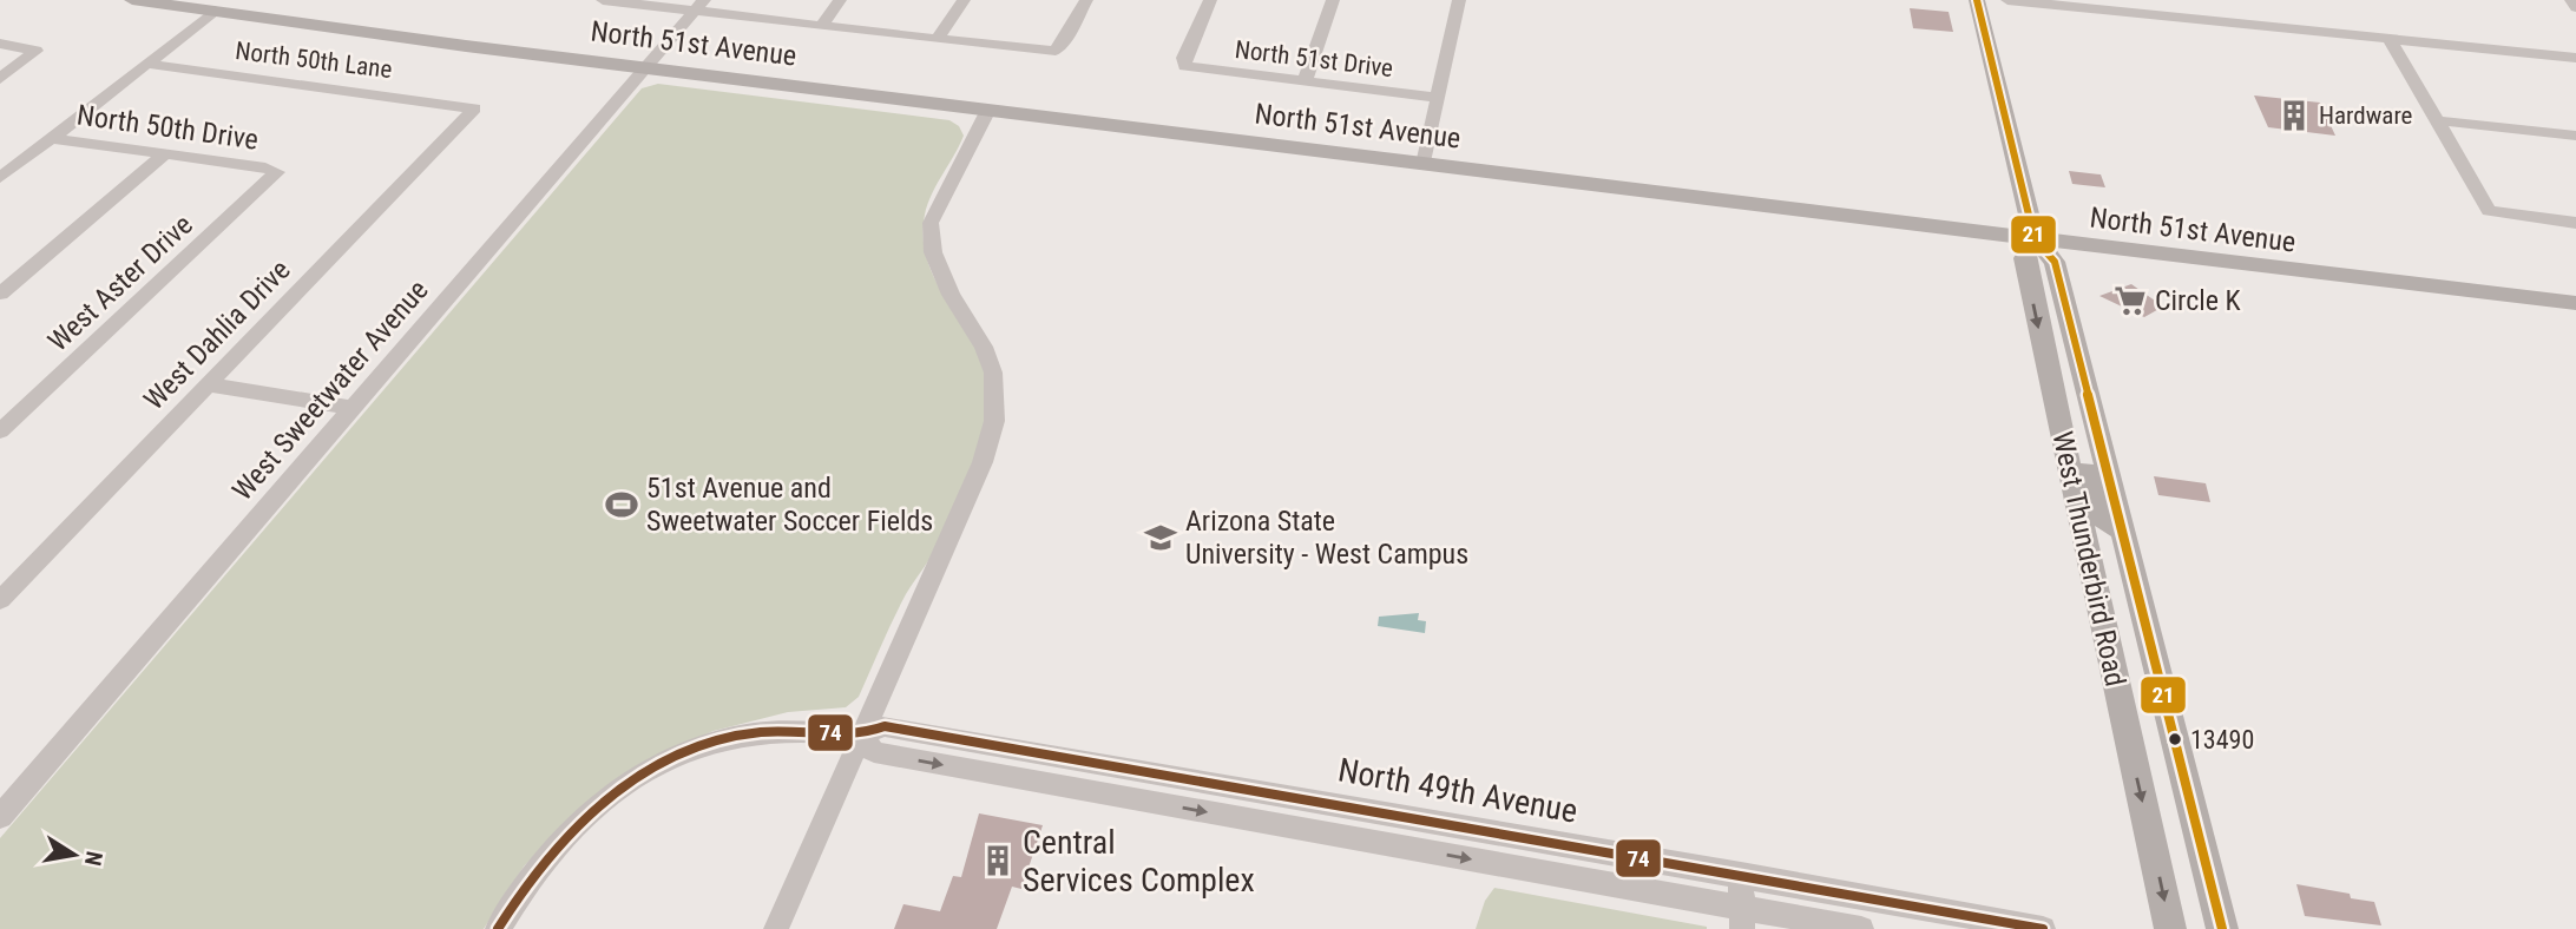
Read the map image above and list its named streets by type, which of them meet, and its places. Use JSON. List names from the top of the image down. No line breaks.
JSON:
{"streets":{"main road":["North 51st Avenue","West Thunderbird Road"],"street":["North 51st Drive","North 50th Lane","North 50th Drive","West Aster Drive","West Dahlia Drive","West Sweetwater Avenue","North 49th Avenue"]},"crossings":[["North 51st Avenue","West Sweetwater Avenue"],["North 51st Avenue","West Thunderbird Road"],["North 50th Lane","West Dahlia Drive"],["North 50th Drive","West Aster Drive"]],"places":{"building":["Hardware","Central Services Complex"],"supermarket":["Circle K"],"sports":["51st Avenue and Sweetwater Soccer Fields"],"school or university":["Arizona State University - West Campus"],"other":["13490"]},"lines":["transit line 21","transit line 74"],"north":"right"}
